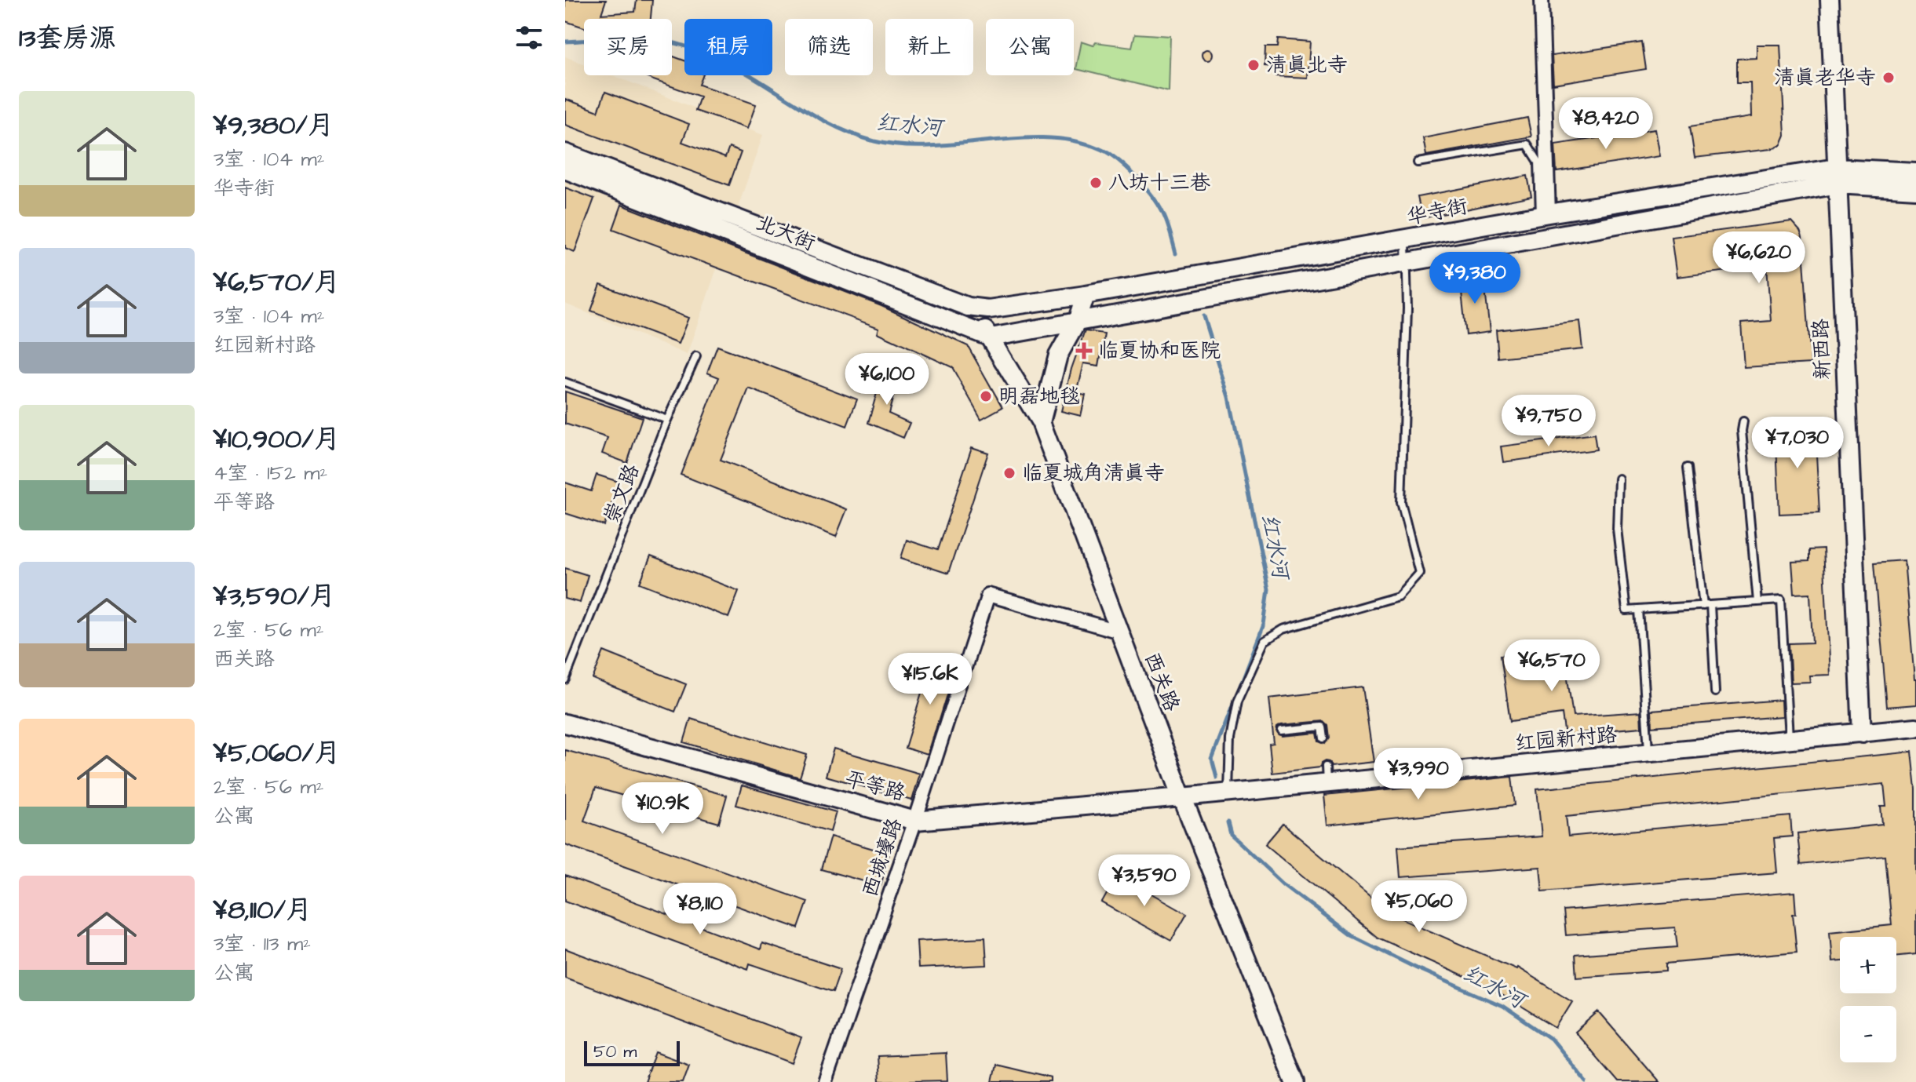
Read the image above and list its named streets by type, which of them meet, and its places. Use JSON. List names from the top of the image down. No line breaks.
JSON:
{"streets":{"main road":["华寺街","北大街","新西路","西关路","红园新村路","平等路"],"street":["西城壕路"],"lane":["崇文路"]},"crossings":[["华寺街","北大街"],["华寺街","新西路"],["华寺街","西关路"],["北大街","西关路"],["新西路","红园新村路"],["西关路","红园新村路"],["西关路","平等路"],["西关路","西城壕路"],["红园新村路","平等路"],["平等路","西城壕路"]],"water":["红水河"],"places":{"other":["清真北寺","清真老华寺","八坊十三巷","明磊地毯","临夏城角清真寺"],"health":["临夏协和医院"]},"scale_bar":"50 m","page":{"heading":"13套房源","chip":["买房","租房","筛选","新上","公寓"],"list":[{"name":"¥9,380/月","note":"3室 · 104 m² · 华寺街"},{"name":"¥6,570/月","note":"3室 · 104 m² · 红园新村路"},{"name":"¥10,900/月","note":"4室 · 152 m² · 平等路"},{"name":"¥3,590/月","note":"2室 · 56 m² · 西关路"},{"name":"¥5,060/月","note":"2室 · 56 m² · 公寓"},{"name":"¥8,110/月","note":"3室 · 113 m² · 公寓"}],"price":["¥8,420","¥6,620","¥9,380","¥6,100","¥9,750","¥7,030","¥6,570","¥15.6K","¥3,990","¥10.9K","¥3,590","¥5,060","¥8,110"],"map_buttons":["+","−"],"scale":"50 m"}}
